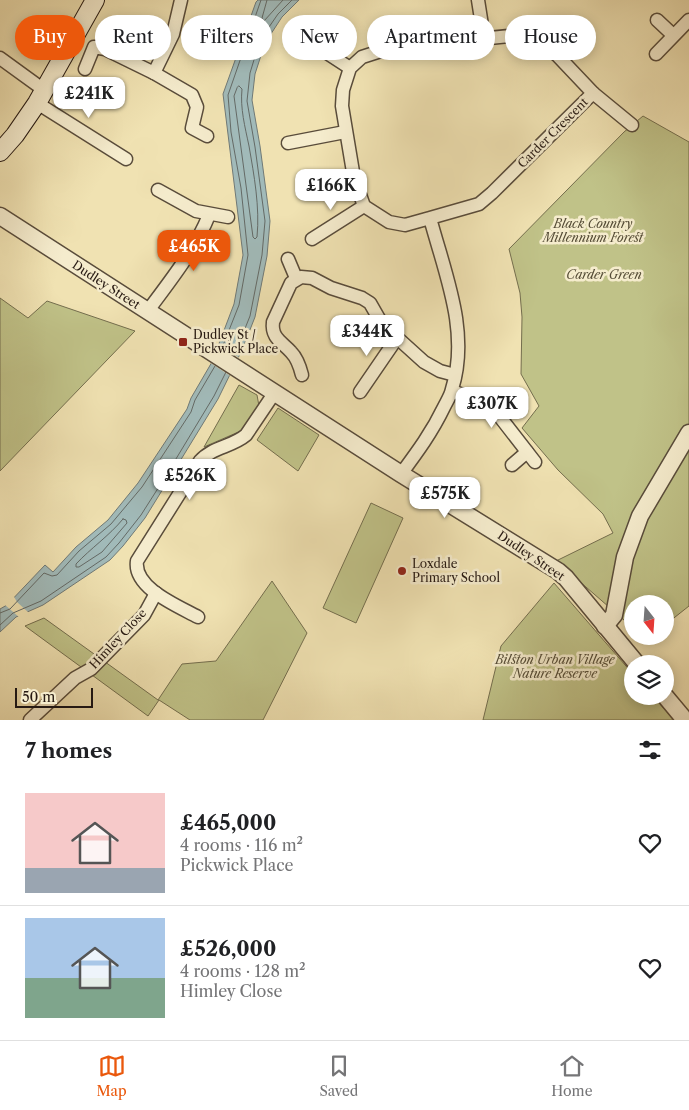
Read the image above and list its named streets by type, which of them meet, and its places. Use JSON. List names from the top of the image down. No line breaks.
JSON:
{"streets":{"street":["Carder Crescent","Dudley Street","Himley Close"]},"parks":["Black Country Millennium Forest","Carder Green","Bilston Urban Village Nature Reserve"],"places":{"transit":["Dudley St / Pickwick Place"],"other":["Loxdale Primary School"]},"scale_bar":"50 m","north":"bottom","page":{"chip":["Buy","Rent","Filters","New","Apartment","House"],"price":["£241K","£166K","£465K","£344K","£307K","£526K","£575K"],"scale":"50 m","heading":"7 homes","list":[{"name":"£465,000","note":"4 rooms · 116 m² · Pickwick Place"},{"name":"£526,000","note":"4 rooms · 128 m² · Himley Close"}],"tabs":["Map","Saved","Home"]}}
